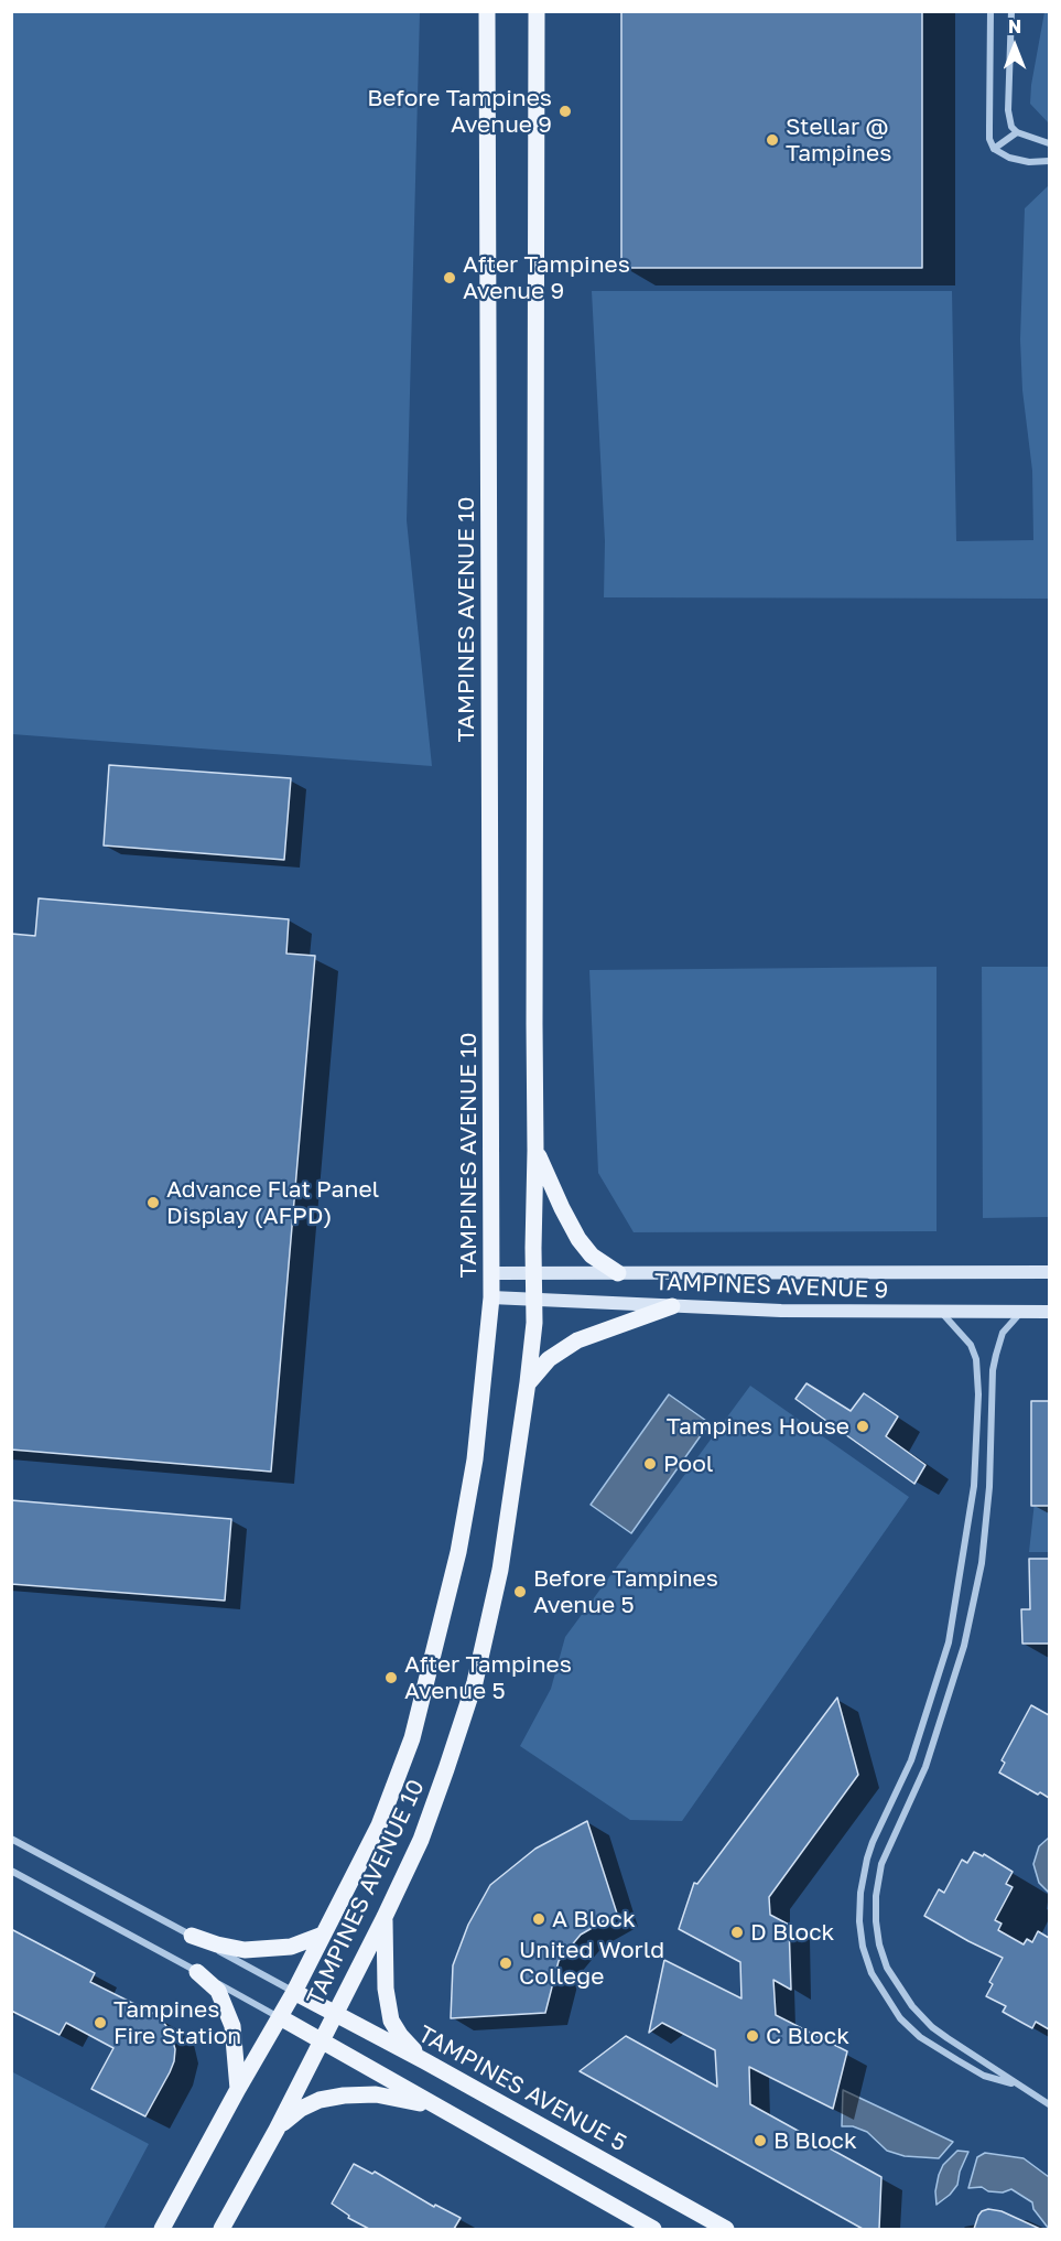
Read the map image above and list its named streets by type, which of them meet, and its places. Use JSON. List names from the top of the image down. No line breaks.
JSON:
{"streets":{"main road":["TAMPINES AVENUE 10","TAMPINES AVENUE 9","TAMPINES AVENUE 5"]},"crossings":[["TAMPINES AVENUE 10","TAMPINES AVENUE 9"],["TAMPINES AVENUE 10","TAMPINES AVENUE 5"]],"places":["Before Tampines Avenue 9","Stellar @ Tampines","After Tampines Avenue 9","Advance Flat Panel Display (AFPD)","Tampines House","Pool","Before Tampines Avenue 5","After Tampines Avenue 5","A Block","D Block","United World College","Tampines Fire Station","C Block","B Block"],"north":"top"}
